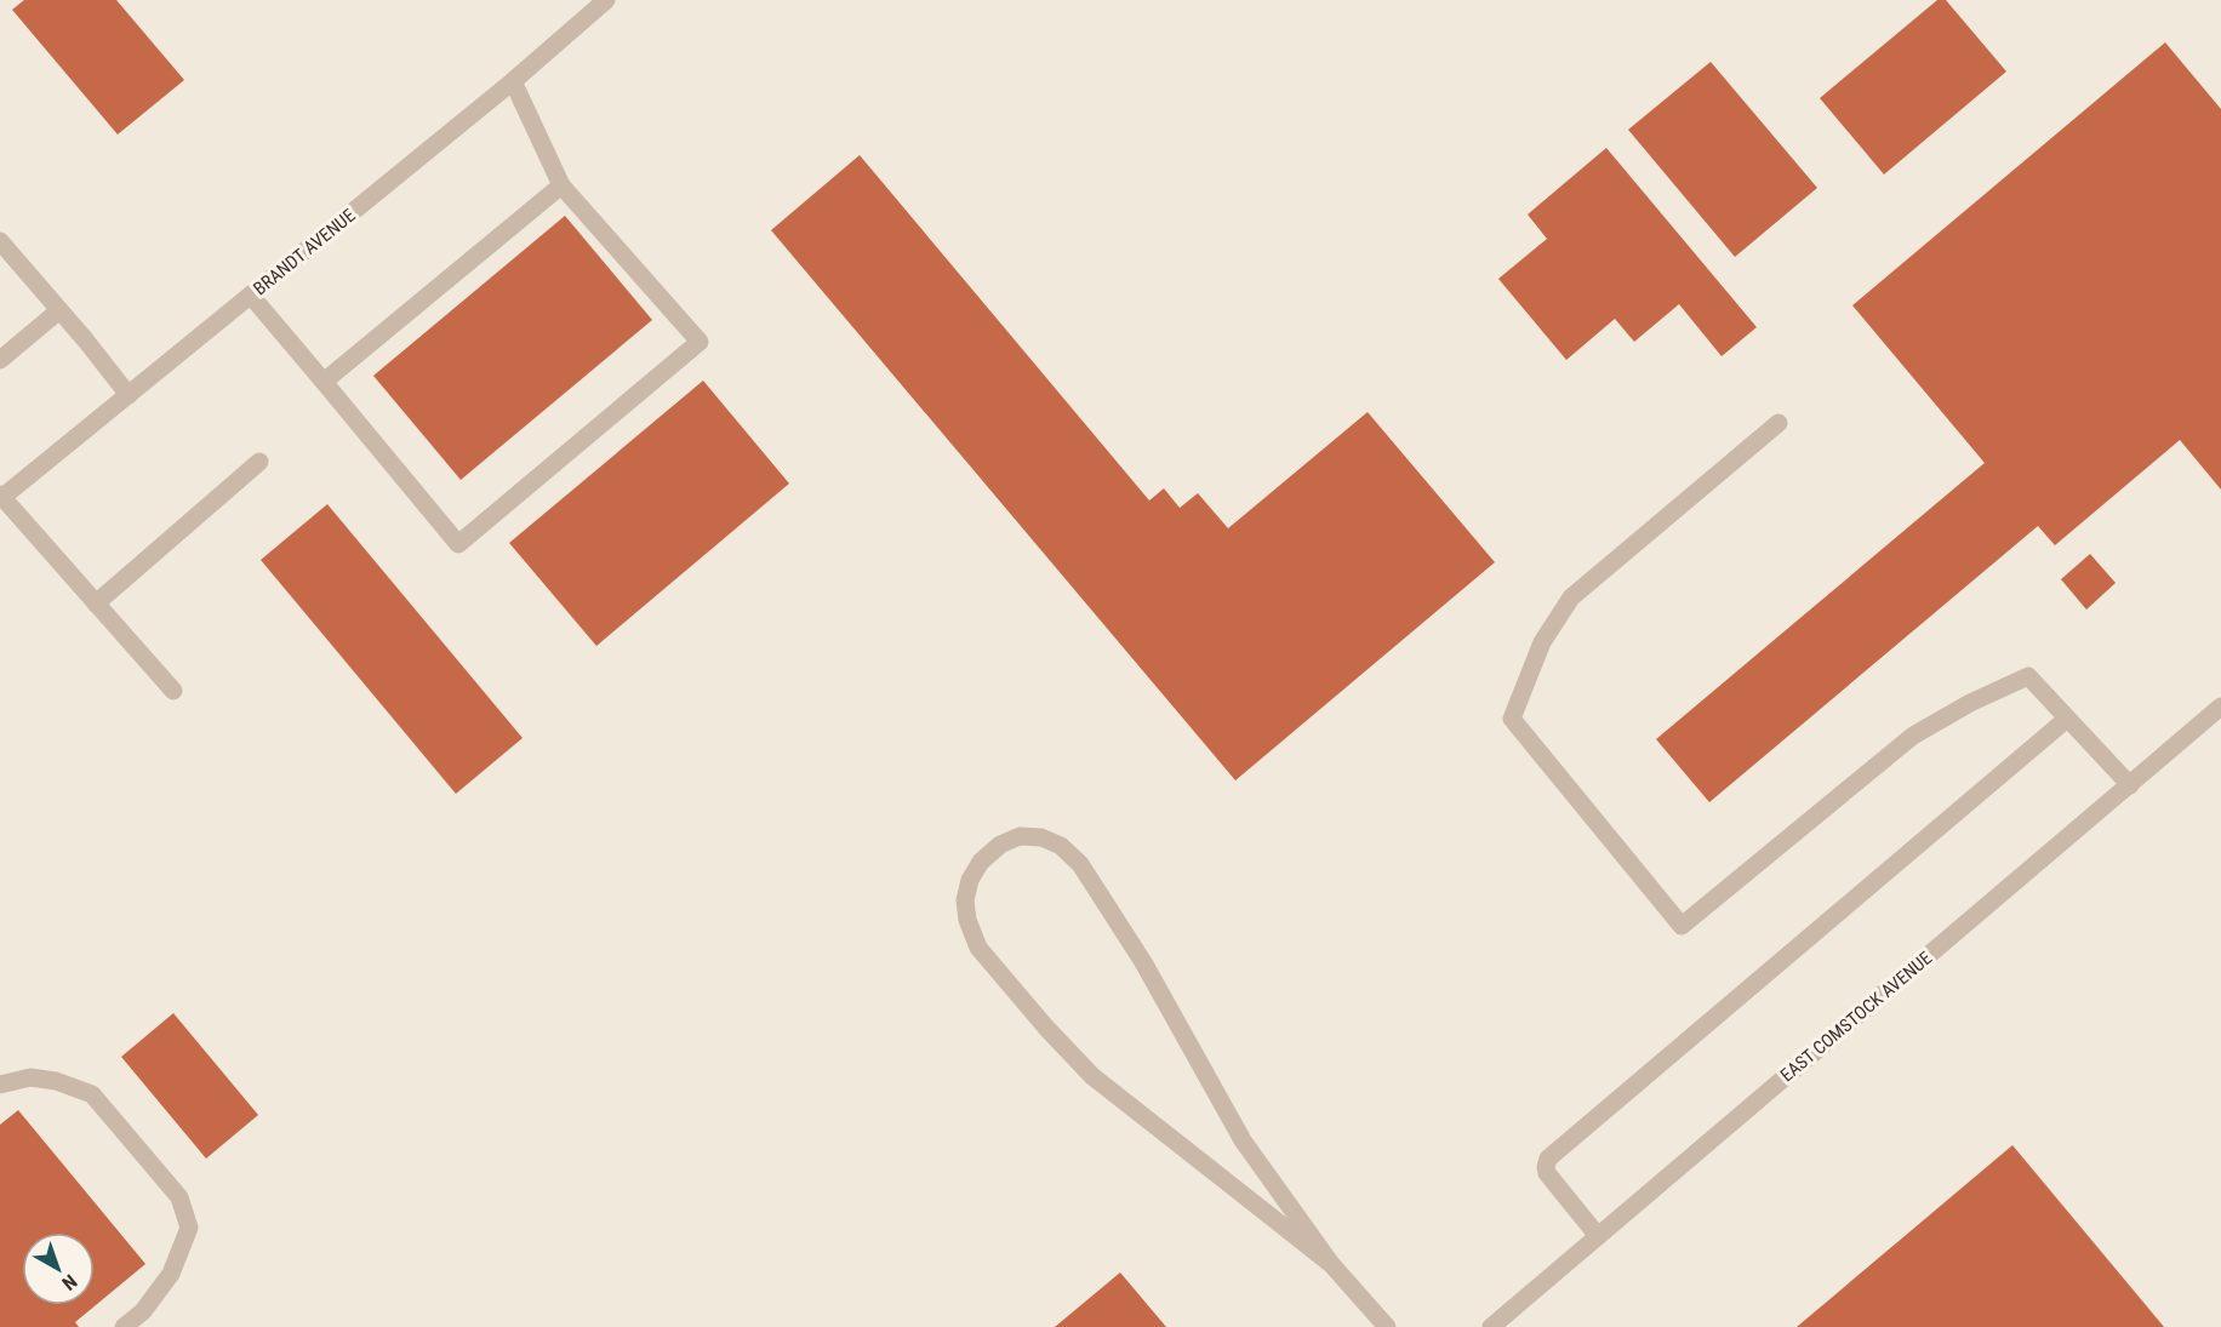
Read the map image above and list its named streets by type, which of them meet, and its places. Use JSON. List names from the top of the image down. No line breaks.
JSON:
{"streets":{"street":["BRANDT AVENUE","EAST COMSTOCK AVENUE"]},"north":"bottom right"}
